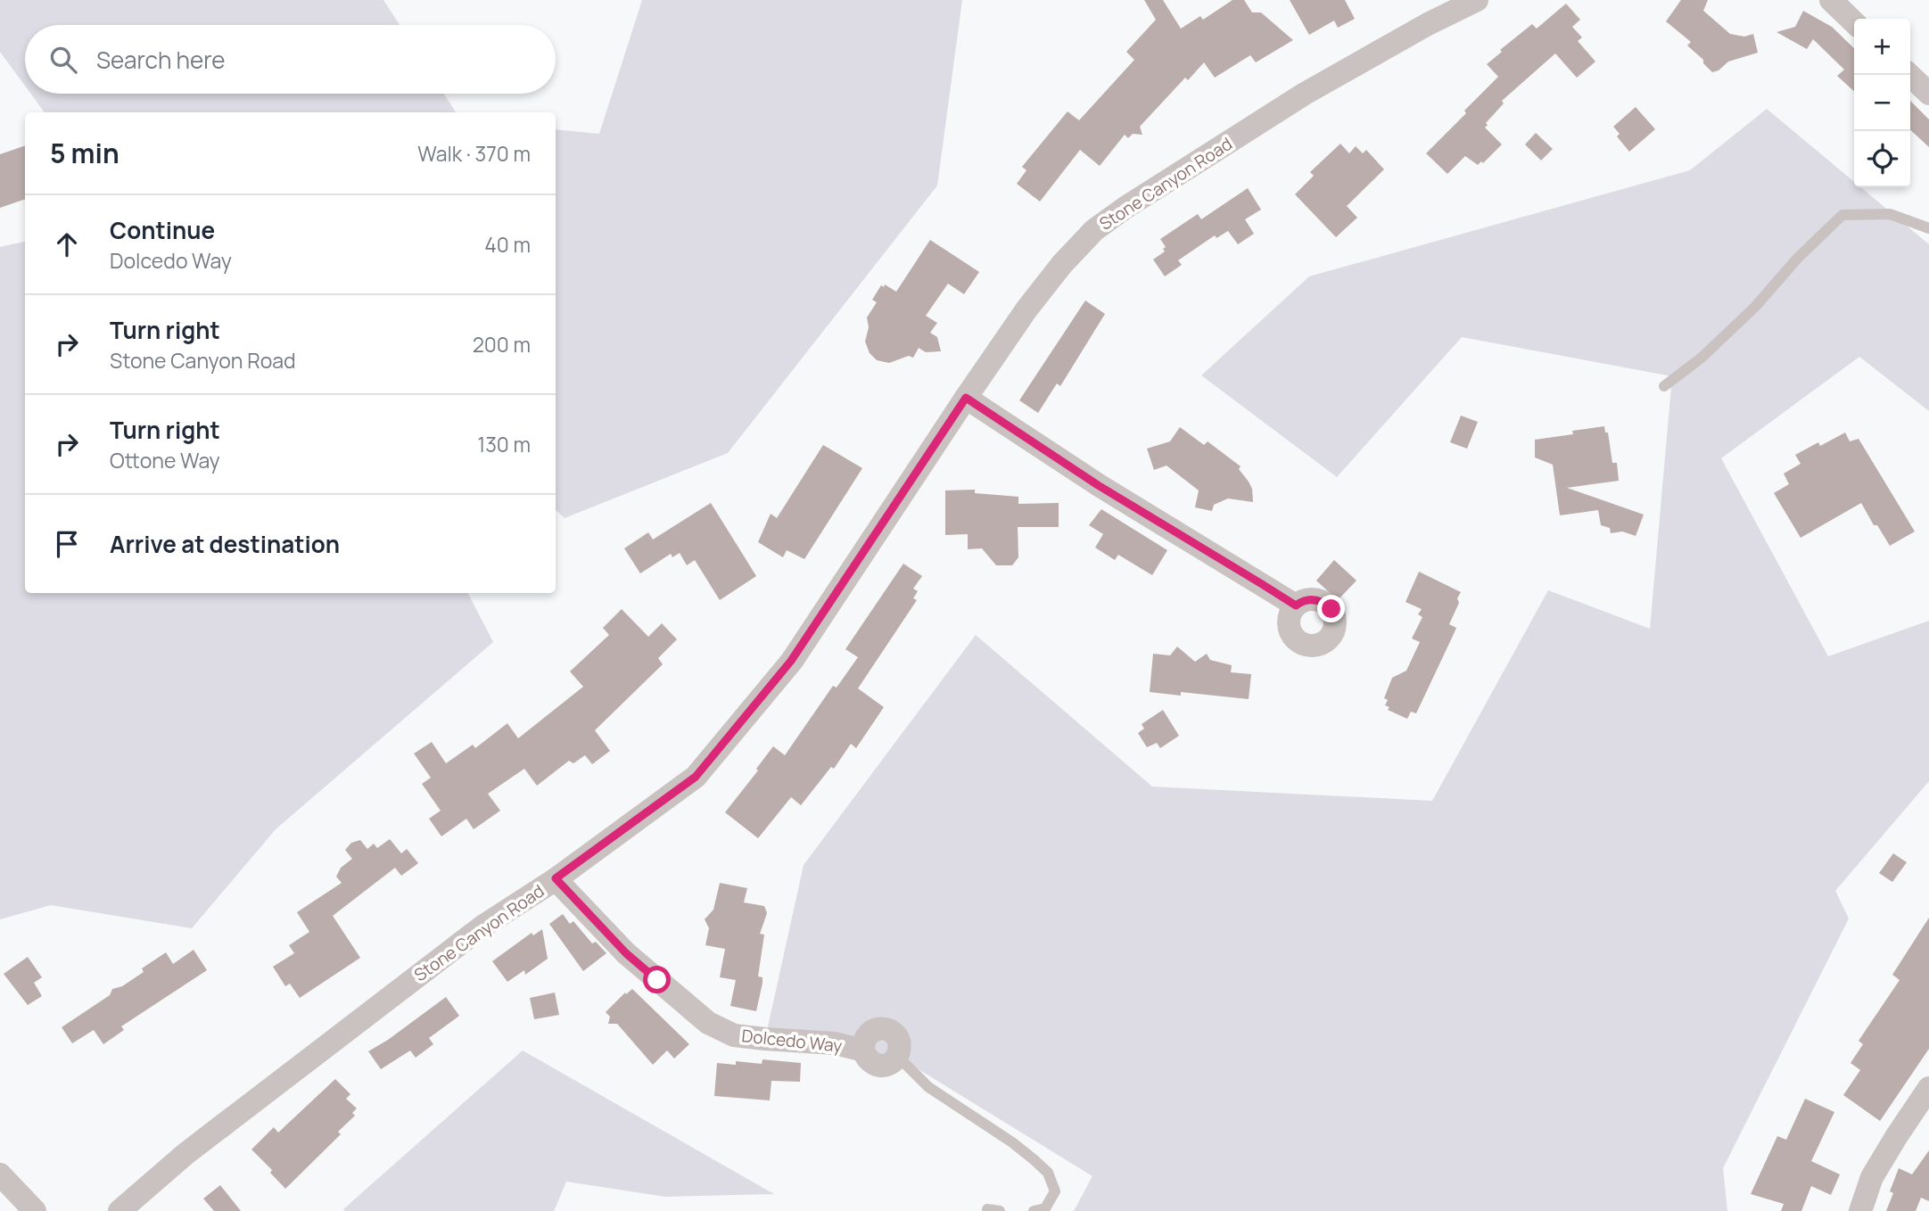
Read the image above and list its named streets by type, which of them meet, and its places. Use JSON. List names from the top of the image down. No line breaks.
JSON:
{"streets":{"street":["Stone Canyon Road","Dolcedo Way"]},"crossings":[["Stone Canyon Road","Dolcedo Way"]],"page":{"map_buttons":["+","−"],"search":"Search here","heading":["5 min","Walk · 370 m"],"list":[["Continue","Dolcedo Way","40 m"],["Turn right","Stone Canyon Road","200 m"],["Turn right","Ottone Way","130 m"],"Arrive at destination"]}}
